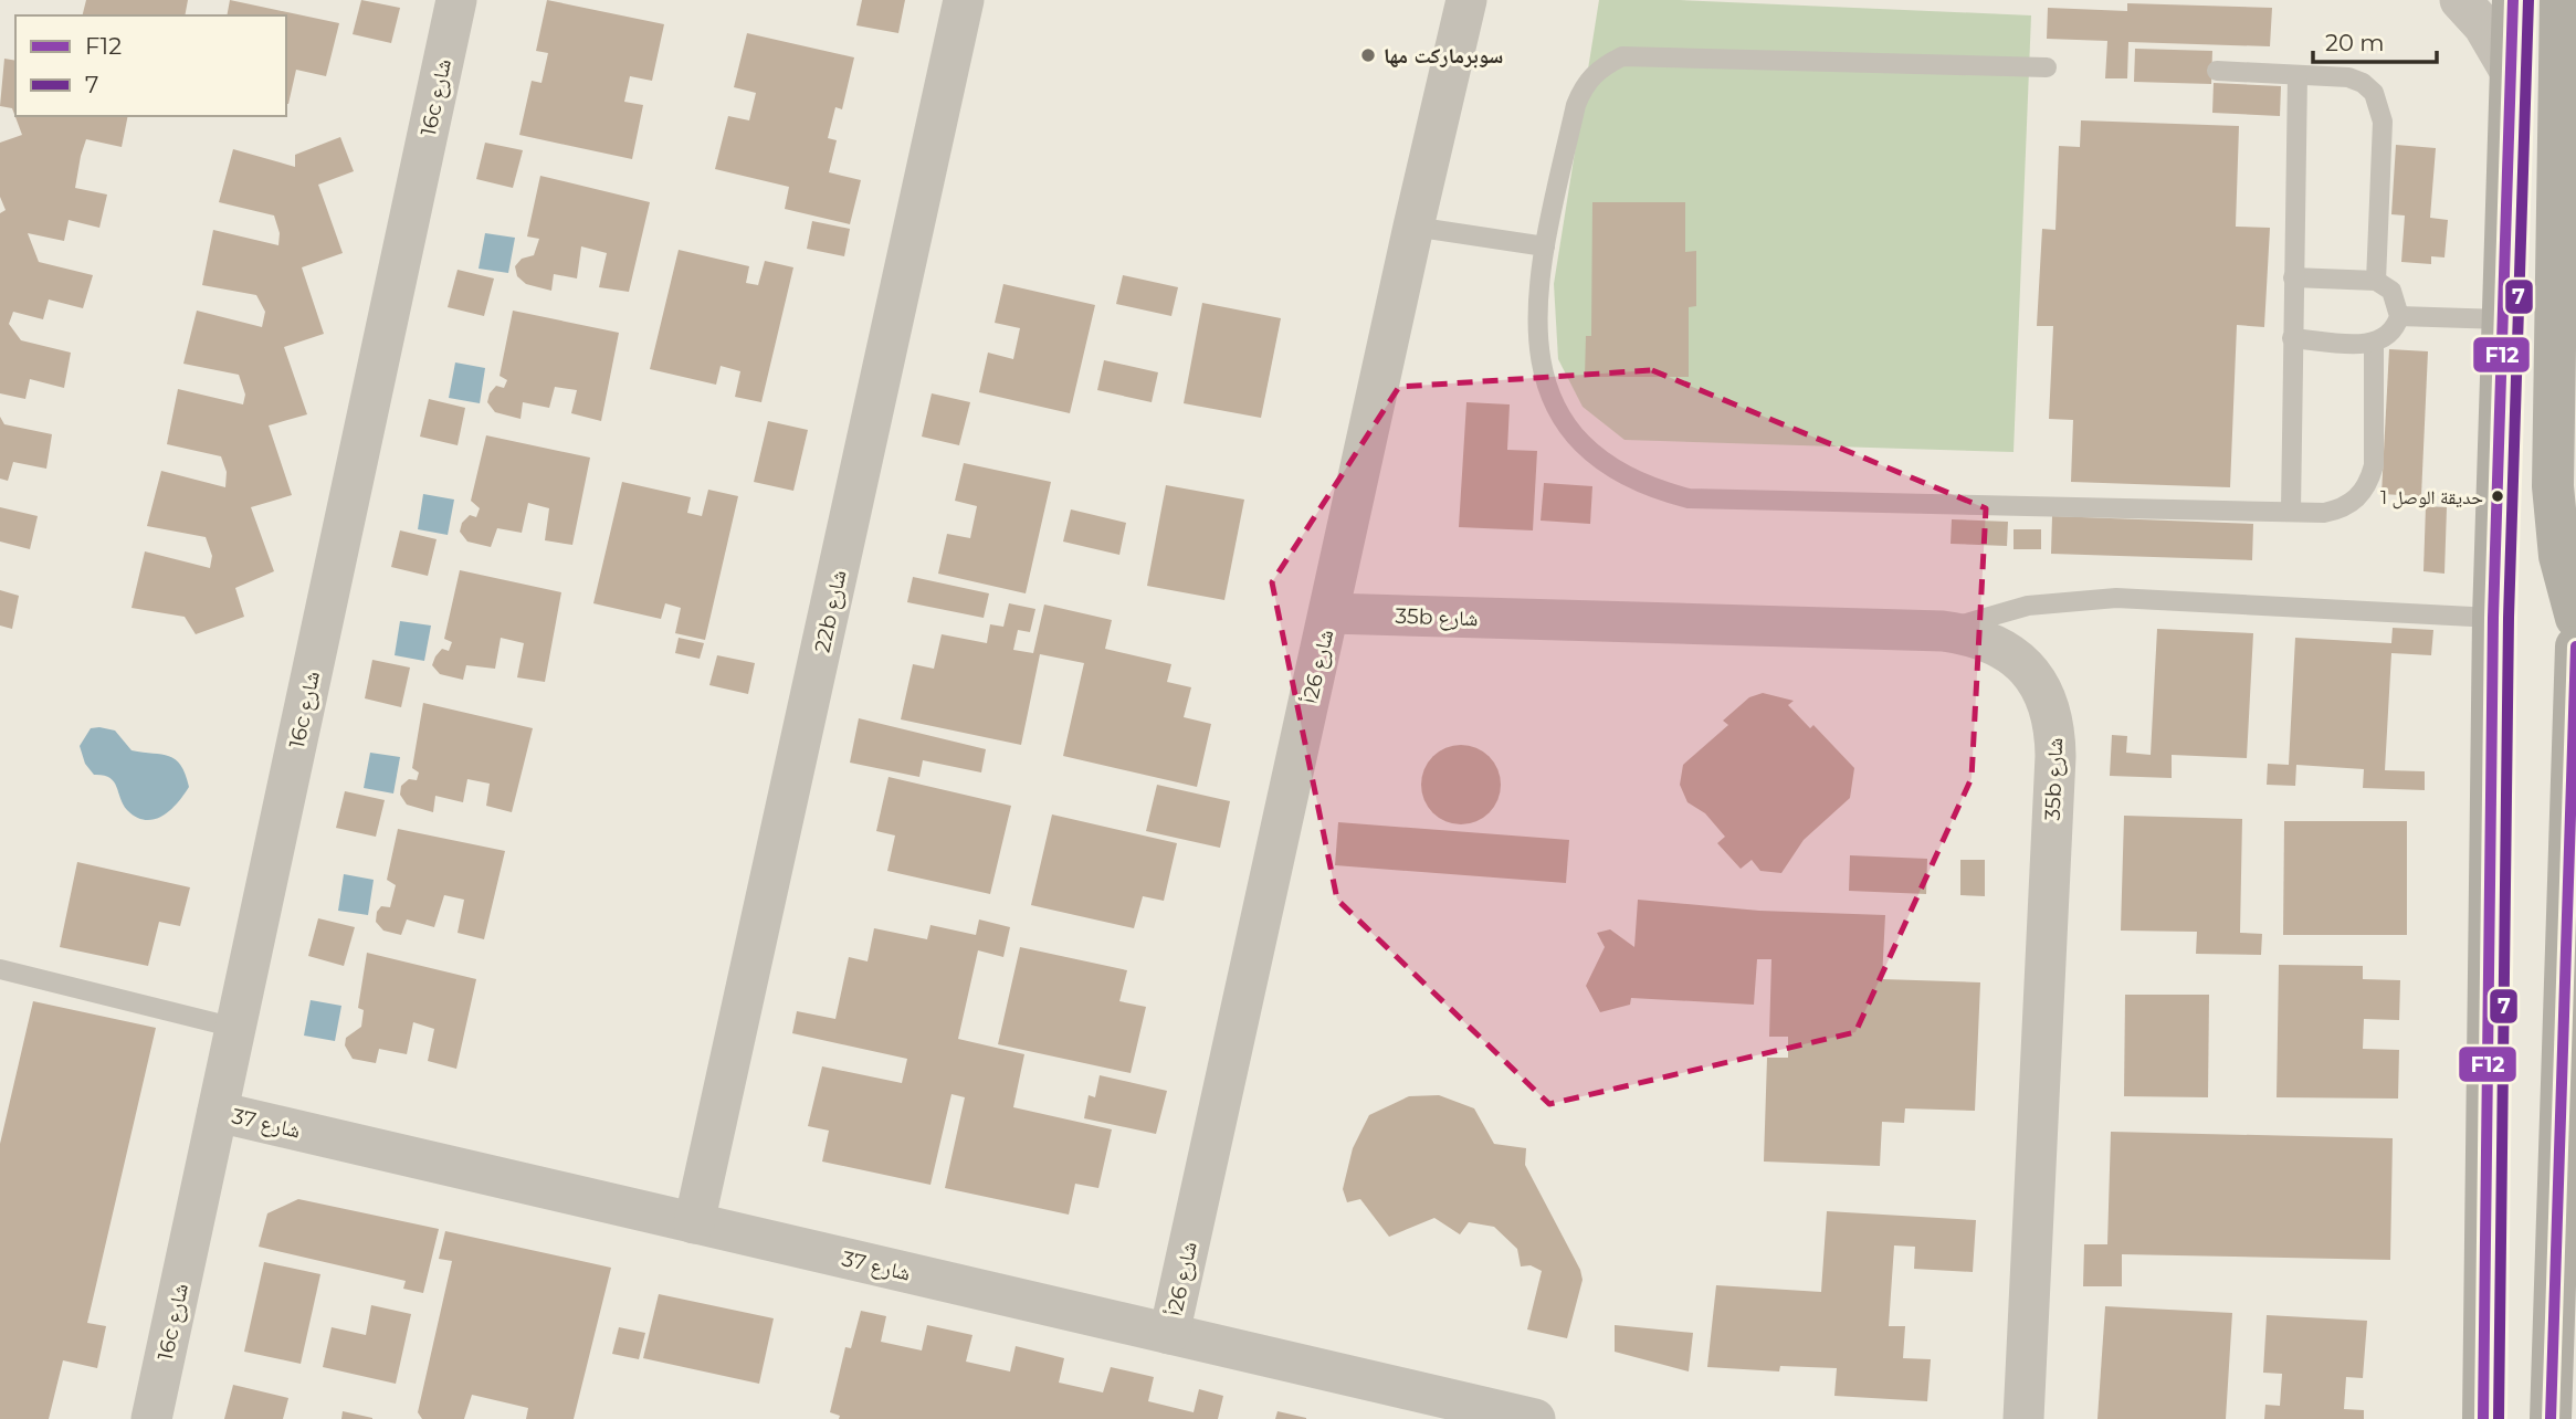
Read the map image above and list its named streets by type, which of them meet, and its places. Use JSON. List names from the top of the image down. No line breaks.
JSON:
{"streets":{"street":["16c شارع","22b شارع","35b شارع","شارع 26أ","شارع 37"]},"crossings":[["16c شارع","شارع 37"],["22b شارع","شارع 37"],["35b شارع","شارع 26أ"],["شارع 26أ","شارع 37"]],"places":["سوبرماركت مها","حديقة الوصل 1"],"lines":["transit line F12","transit line 7"],"legend":["F12","7"],"scale_bar":"20 m"}
